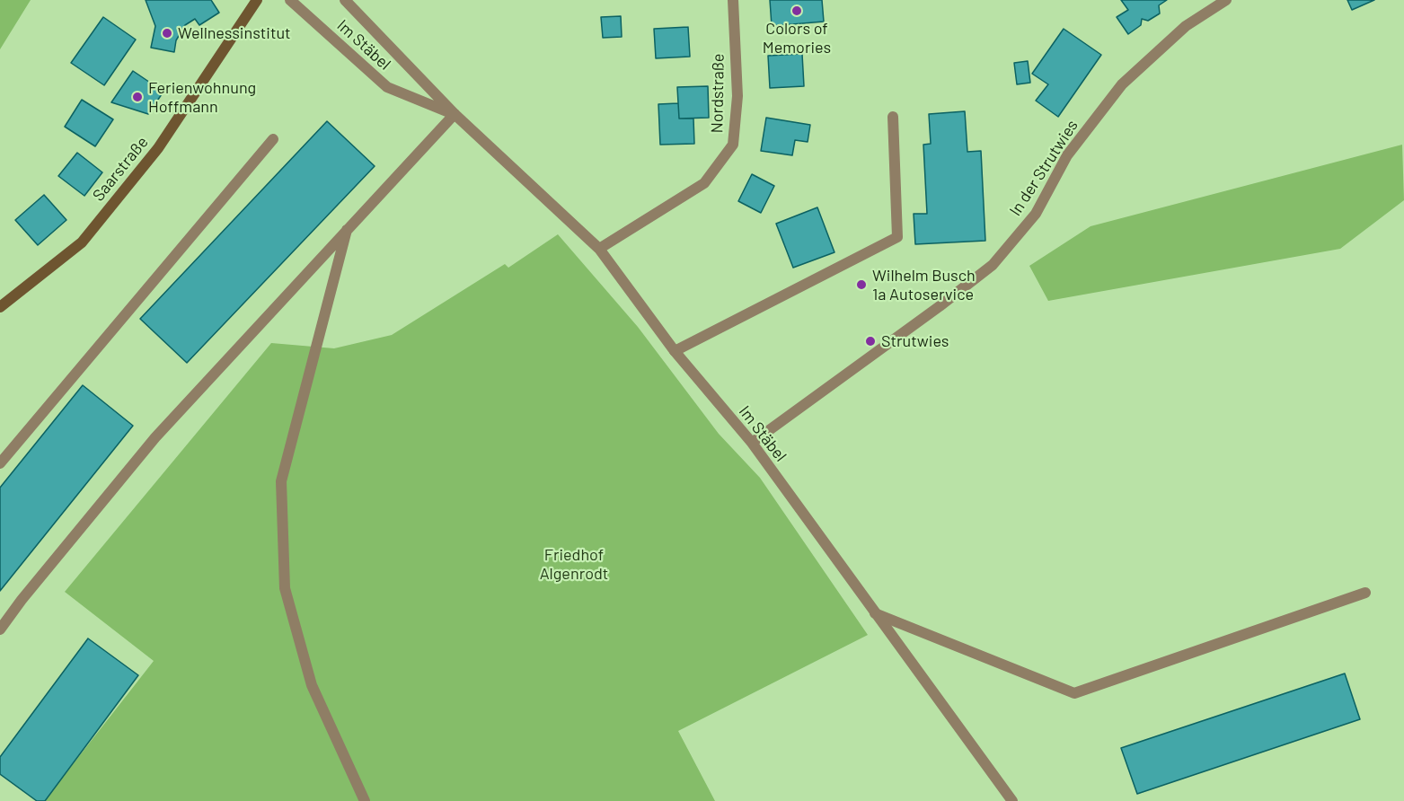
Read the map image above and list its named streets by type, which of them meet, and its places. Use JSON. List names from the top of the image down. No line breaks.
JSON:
{"streets":{"street":["Im Stäbel","Nordstraße","In der Strutwies","Saarstraße"]},"crossings":[["Im Stäbel","Nordstraße"],["Im Stäbel","In der Strutwies"]],"parks":["Friedhof Algenrodt"],"places":["Colors of Memories","Wellnessinstitut","Ferienwohnung Hoffmann","Wilhelm Busch 1a Autoservice","Strutwies"]}
